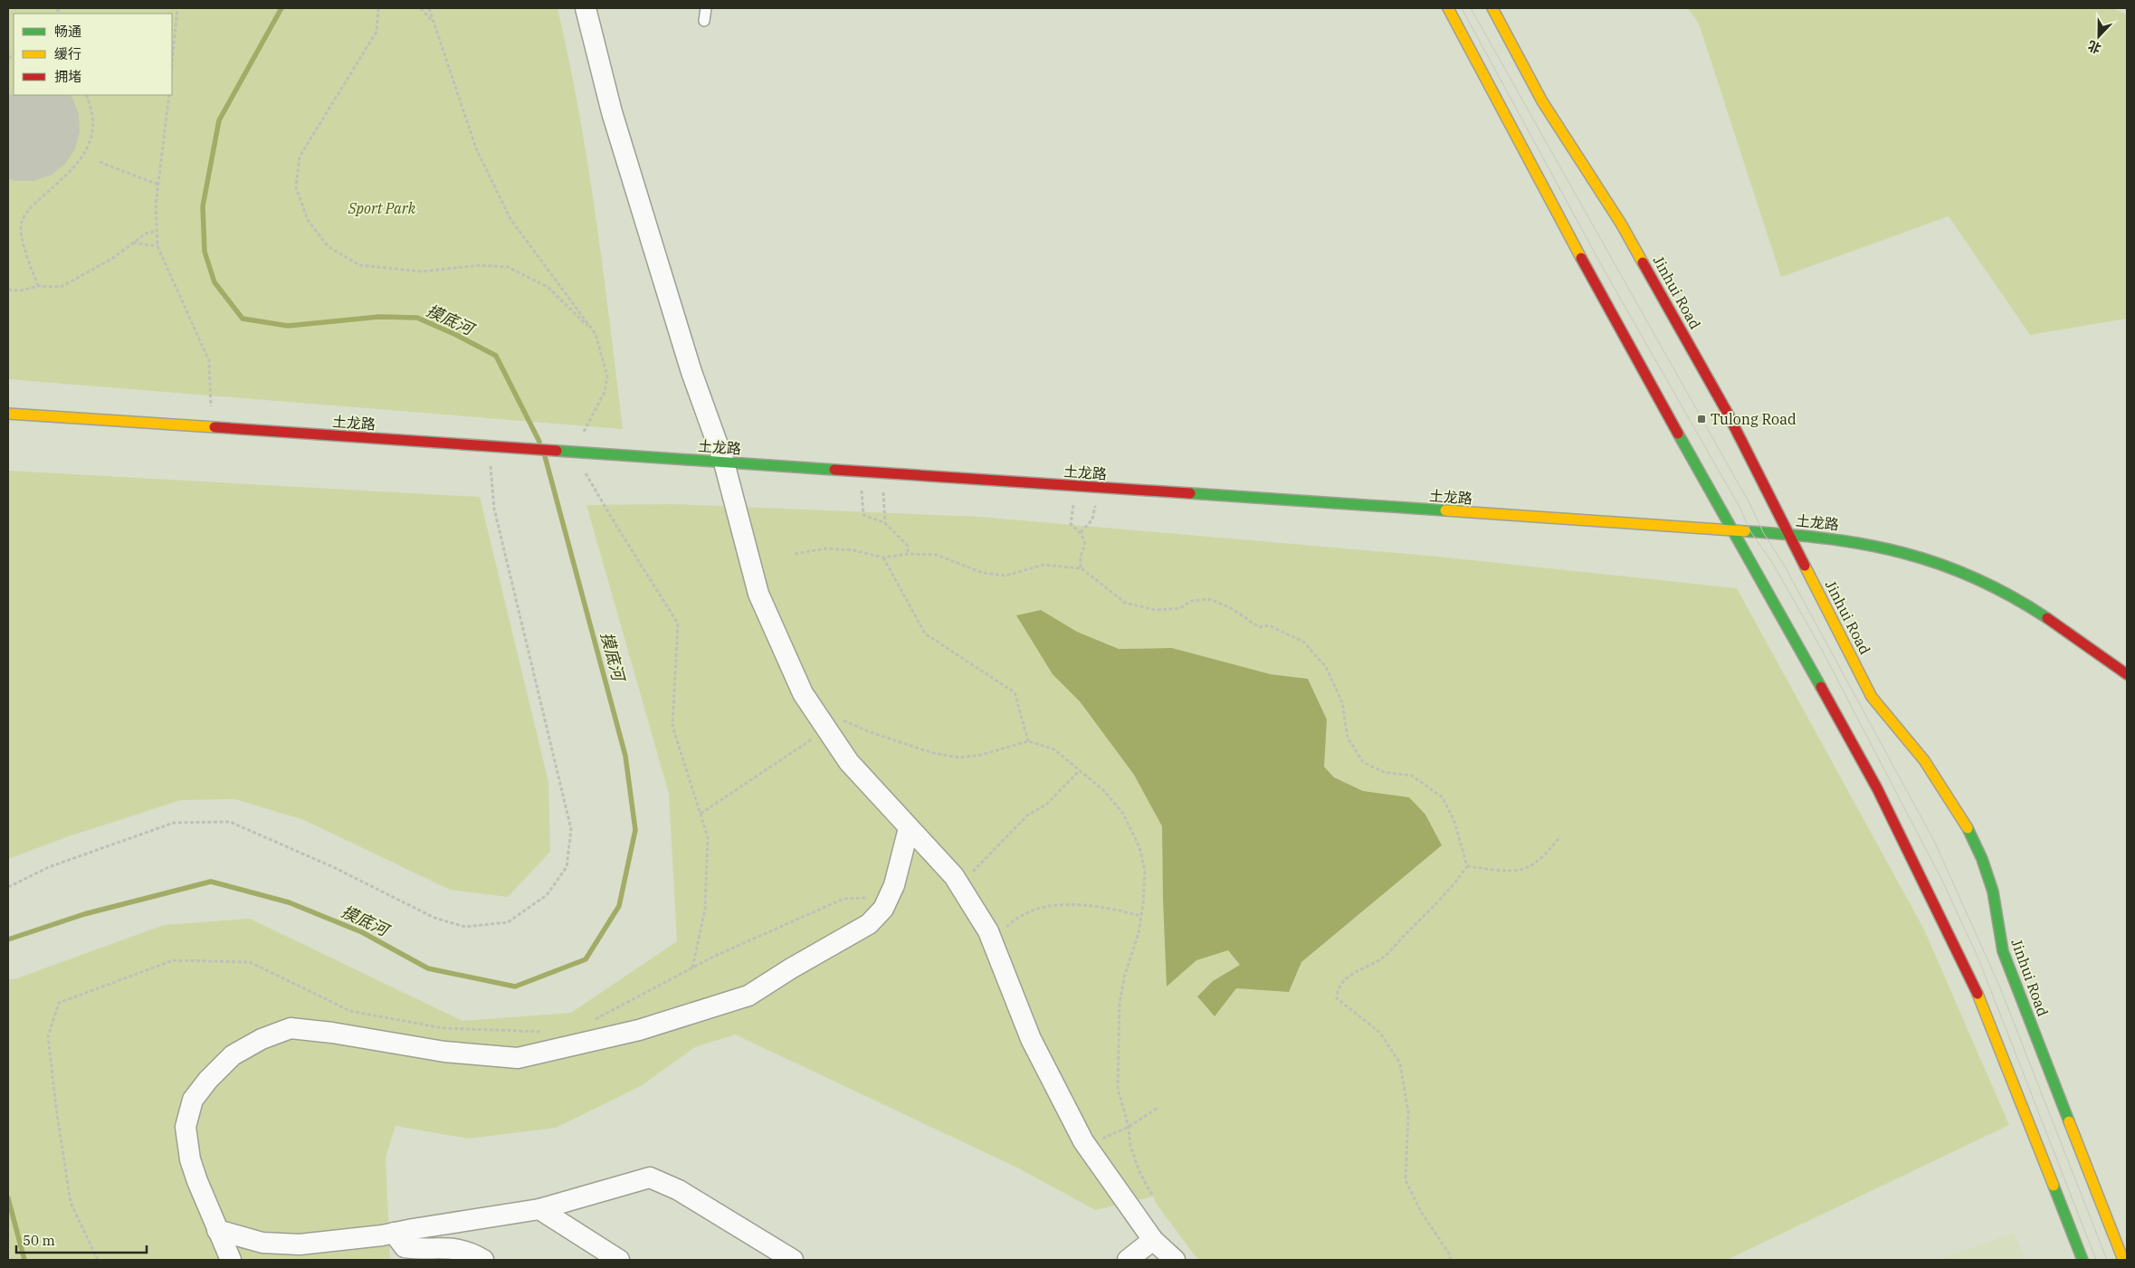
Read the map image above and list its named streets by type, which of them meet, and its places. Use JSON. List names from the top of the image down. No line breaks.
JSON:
{"streets":{"main road":["Jinhui Road","土龙路"]},"crossings":[["Jinhui Road","土龙路"]],"water":["摸底河"],"parks":["Sport Park"],"places":{"transit":["Tulong Road"]},"legend":["畅通","缓行","拥堵"],"scale_bar":"50 m","north":"bottom"}
